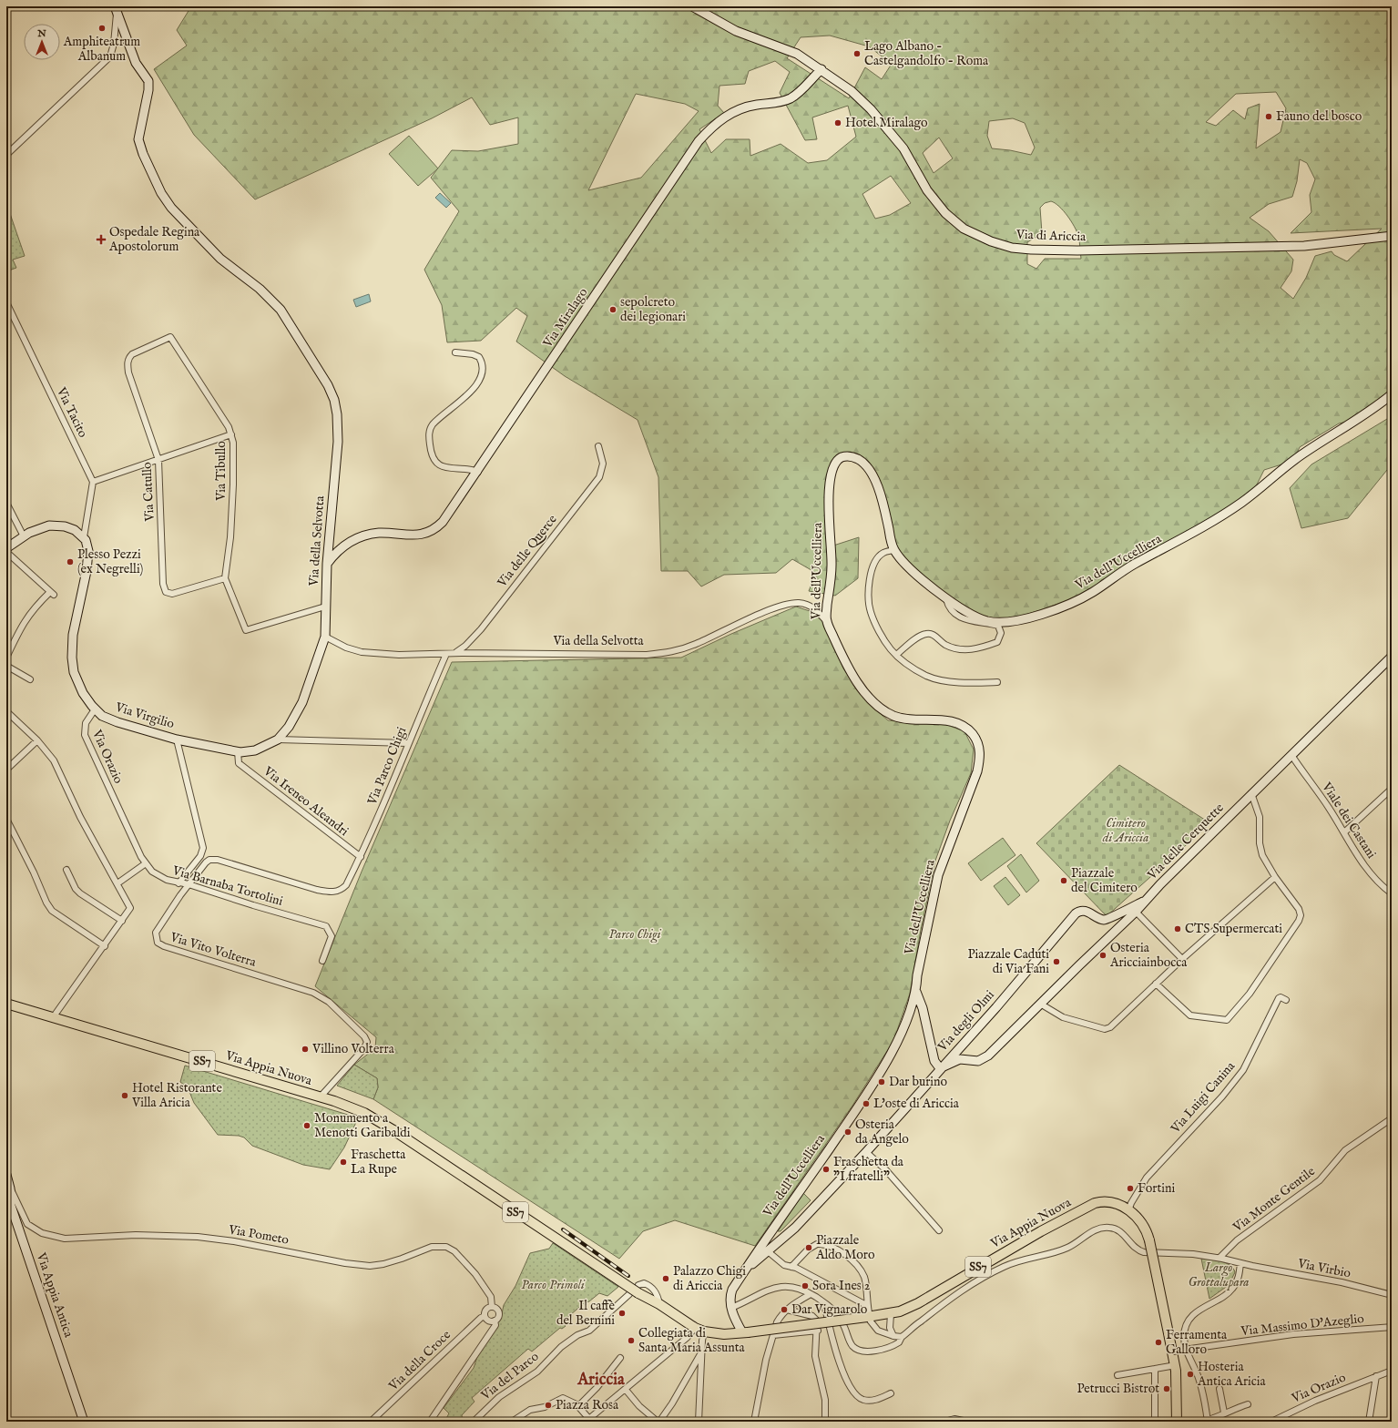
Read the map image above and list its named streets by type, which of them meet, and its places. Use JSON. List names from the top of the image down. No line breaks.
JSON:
{"streets":{"main road":["SS7","Via Appia Nuova"],"street":["Via di Ariccia","Via Miralago","Via Tacito","Via Tibullo","Via Catullo","Via della Selvotta","Via delle Querce","Via dell'Uccelliera","Via Virgilio","Via Orazio","Via Parco Chigi","Via Ireneo Aleandri","Viale dei Castani","Via delle Cerquette","Via Barnaba Tortolini","Via Vito Volterra","Via degli Olmi","Via Luigi Canina","Via Monte Gentile","Via Pometo","Via Virbio","Via Appia Antica","Via Massimo D'Azeglio","Via della Croce","Via del Parco"]},"crossings":[["Via di Ariccia","Via Miralago"],["Via Miralago","Via della Selvotta"],["Via Tibullo","Via Catullo"],["Via della Selvotta","Via delle Querce"],["Via della Selvotta","Via dell'Uccelliera"],["Via della Selvotta","Via Virgilio"],["Via della Selvotta","Via Parco Chigi"],["Via delle Querce","Via Parco Chigi"],["Via dell'Uccelliera","Via degli Olmi"],["Via Virgilio","Via Orazio"],["Via Virgilio","Via Ireneo Aleandri"],["Via Orazio","Via Barnaba Tortolini"],["Via Parco Chigi","Via Ireneo Aleandri"],["Via Parco Chigi","Via Vito Volterra"],["Viale dei Castani","Via delle Cerquette"],["Via delle Cerquette","Via degli Olmi"],["Via Barnaba Tortolini","Via Vito Volterra"],["Via Vito Volterra","Via Appia Nuova"],["Via Appia Nuova","Via Luigi Canina"],["Via Appia Nuova","Via Massimo D'Azeglio"],["Via Appia Nuova","Via del Parco"],["Via Pometo","Via Appia Antica"],["Via Pometo","Via della Croce"]],"districts":["Ariccia"],"parks":["Cimitero di Ariccia","Parco Chigi","Largo Grottalupara","Parco Primoli"],"places":{"other":["Amphiteatrum Albanum","Lago Albano - Castelgandolfo - Roma","Fauno del bosco","Hotel Miralago","sepolcreto dei legionari","Plesso Pezzi (ex Negrelli)","Piazzale del Cimitero","CTS Supermercati","Osteria Aricciainbocca","Piazzale Caduti di Via Fani","Villino Volterra","Dar burino","Hotel Ristorante Villa Aricia","L'oste di Ariccia","Monumento a Menotti Garibaldi","Osteria da Angelo","Fraschetta La Rupe","Fraschetta da \"I fratelli\"","Fortini","Piazzale Aldo Moro","Palazzo Chigi di Ariccia","Sora Ines 2","Dar Vignarolo","Il caffè del Bernini","Collegiata di Santa Maria Assunta","Ferramenta Galloro","Hosteria Antica Aricia","Petrucci Bistrot","Piazza Rosa"],"health":["Ospedale Regina Apostolorum"]},"north":"top"}
